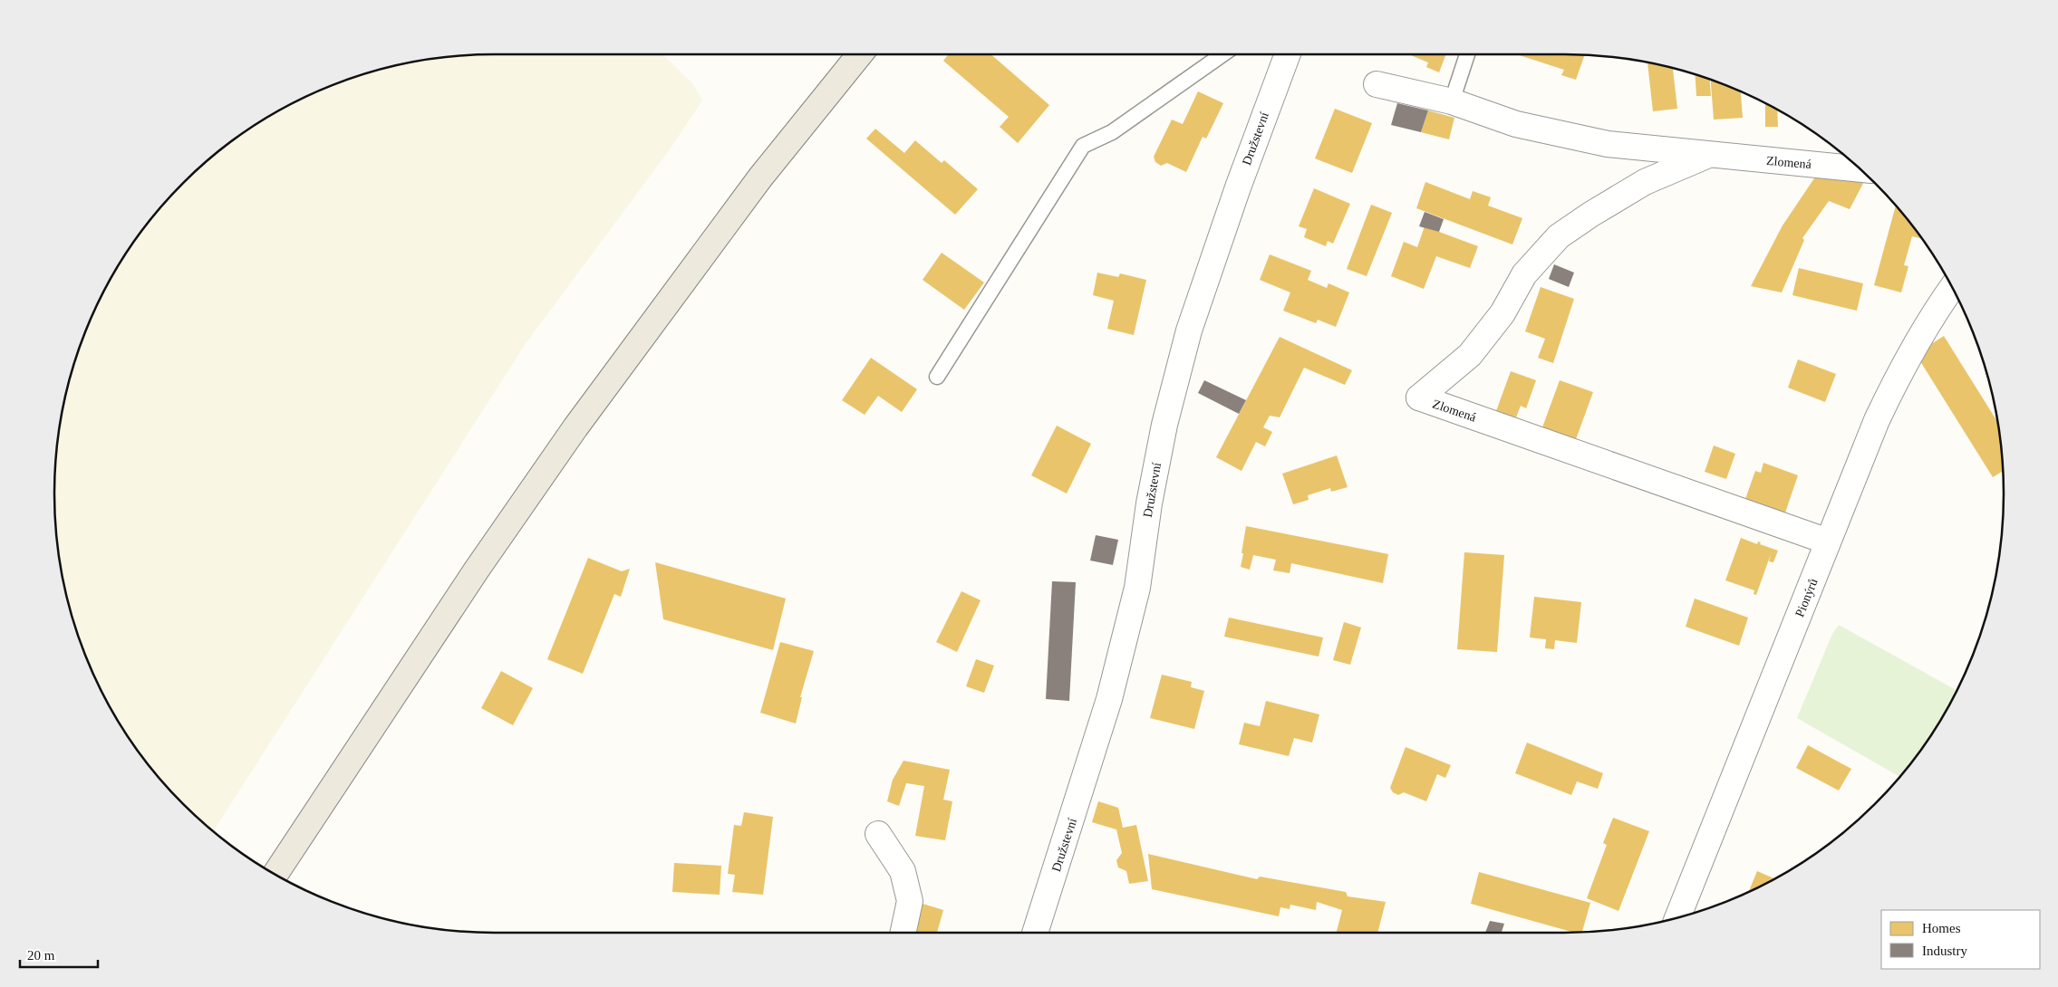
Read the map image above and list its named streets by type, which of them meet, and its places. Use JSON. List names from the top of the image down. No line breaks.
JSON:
{"streets":{"street":["Družstevní","Zlomená","Pionýrů"]},"crossings":[["Zlomená","Pionýrů"]],"legend":["Homes","Industry"],"scale_bar":"20 m"}
